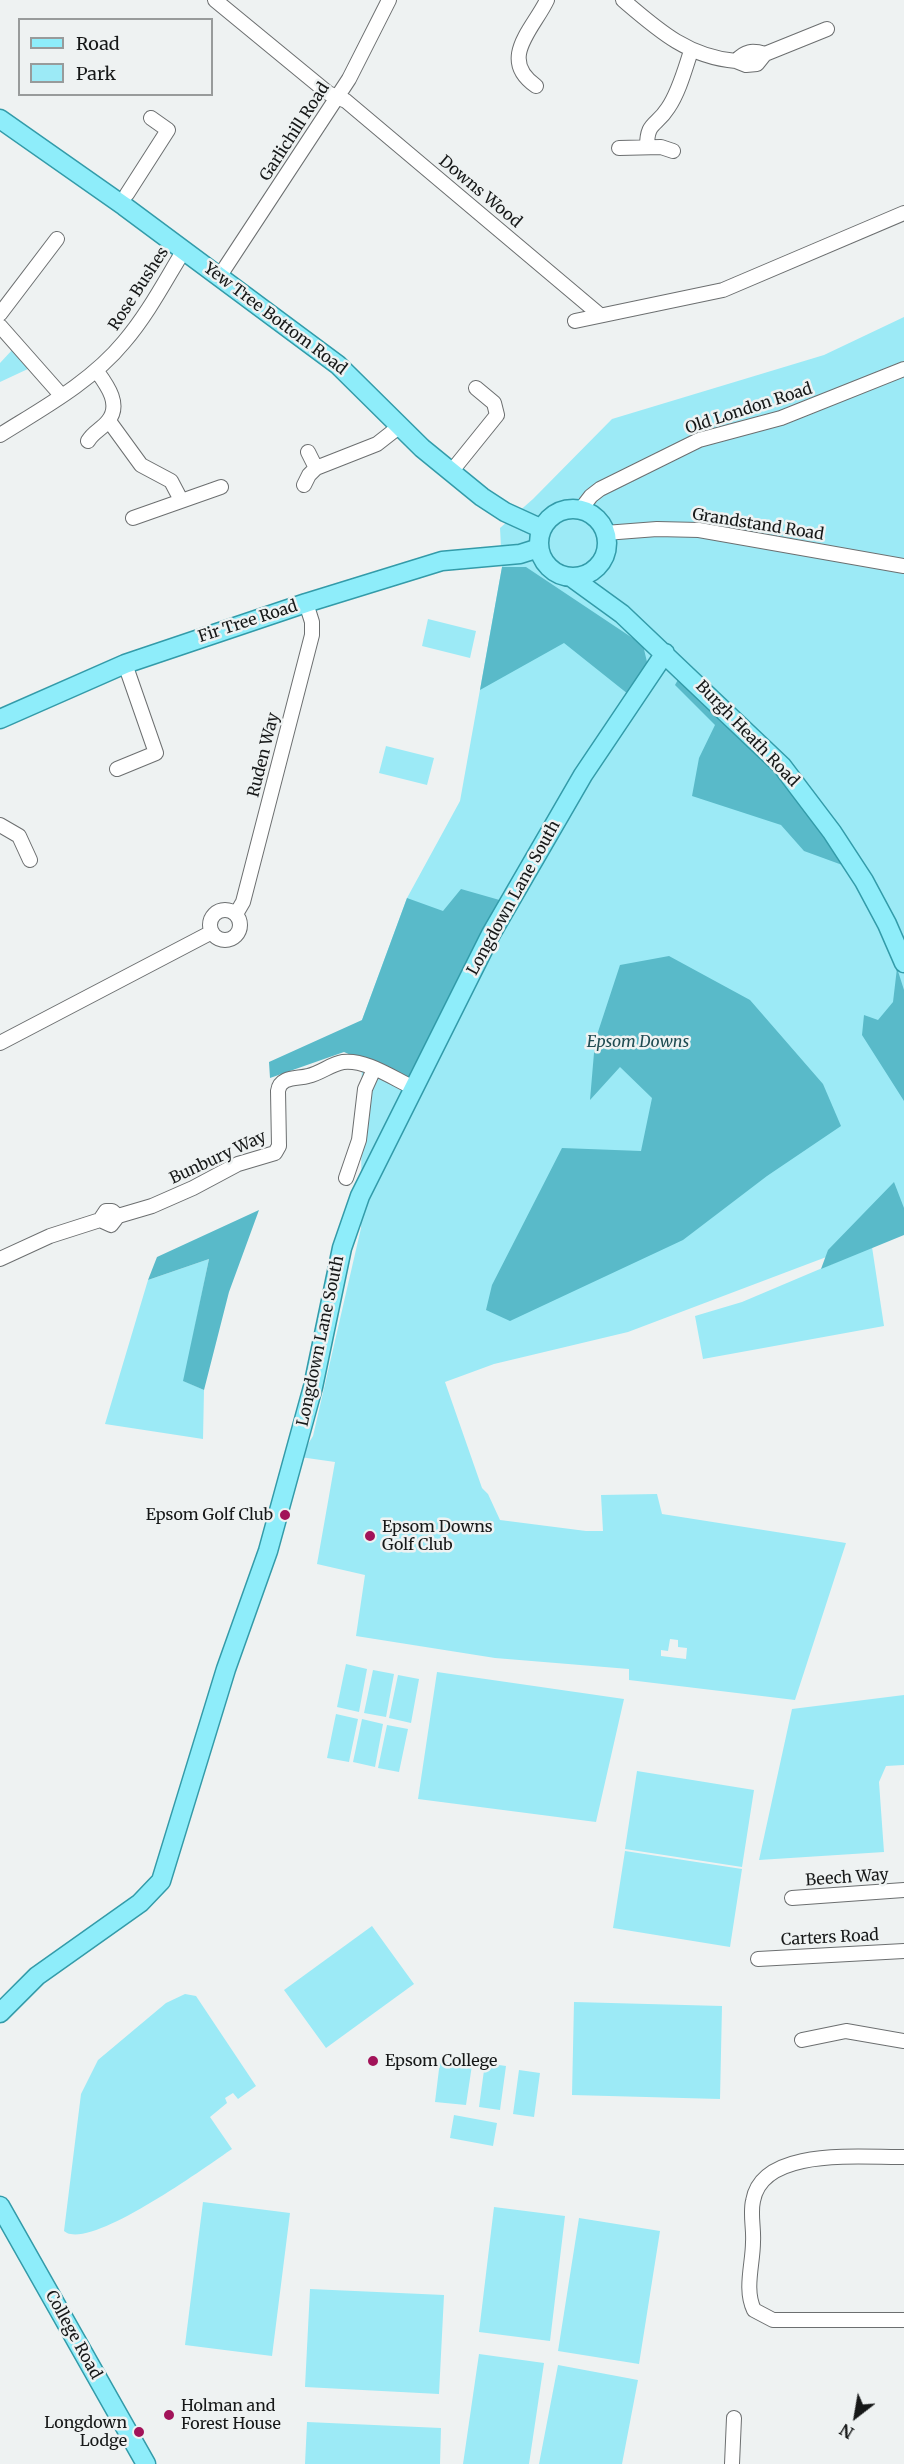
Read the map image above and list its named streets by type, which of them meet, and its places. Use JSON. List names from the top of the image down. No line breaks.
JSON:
{"streets":{"main road":["Yew Tree Bottom Road","Fir Tree Road","Burgh Heath Road","Longdown Lane South","College Road"],"street":["Garlichill Road","Downs Wood","Rose Bushes","Old London Road","Grandstand Road","Ruden Way","Bunbury Way","Beech Way","Carters Road"]},"crossings":[["Garlichill Road","Downs Wood"],["Garlichill Road","Yew Tree Bottom Road"],["Rose Bushes","Yew Tree Bottom Road"],["Yew Tree Bottom Road","Old London Road"],["Yew Tree Bottom Road","Grandstand Road"],["Yew Tree Bottom Road","Fir Tree Road"],["Yew Tree Bottom Road","Burgh Heath Road"],["Old London Road","Grandstand Road"],["Old London Road","Fir Tree Road"],["Old London Road","Burgh Heath Road"],["Grandstand Road","Fir Tree Road"],["Grandstand Road","Burgh Heath Road"],["Fir Tree Road","Burgh Heath Road"],["Fir Tree Road","Ruden Way"],["Burgh Heath Road","Longdown Lane South"],["Longdown Lane South","Bunbury Way"]],"parks":["Epsom Downs"],"places":["Epsom Golf Club","Epsom Downs Golf Club","Epsom College","Holman and Forest House","Longdown Lodge"],"legend":["Road","Park"],"north":"bottom left"}
